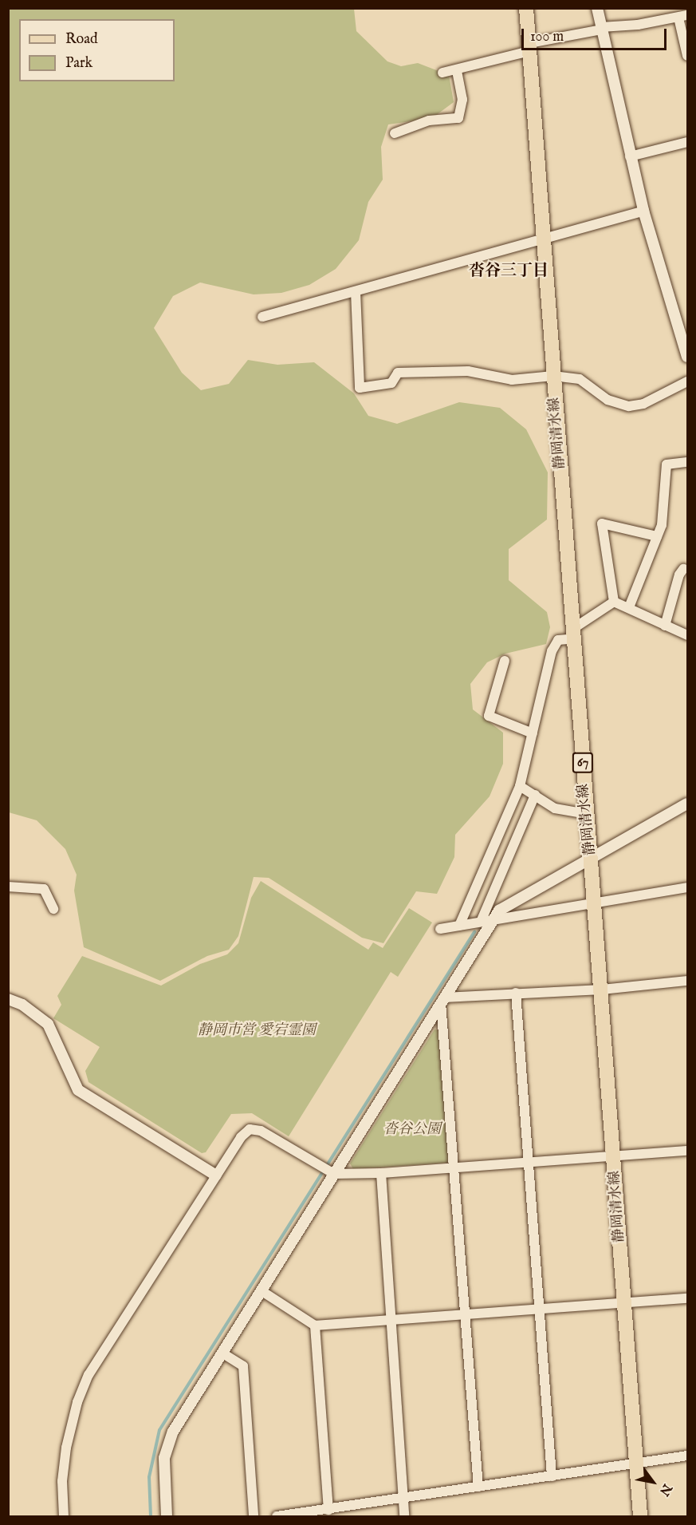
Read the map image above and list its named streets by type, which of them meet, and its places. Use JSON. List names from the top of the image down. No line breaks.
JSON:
{"streets":{"main road":["静岡清水線","67"]},"districts":["沓谷三丁目"],"parks":["静岡市営 愛宕霊園","沓谷公園"],"legend":["Road","Park"],"scale_bar":"100 m","north":"bottom right"}
